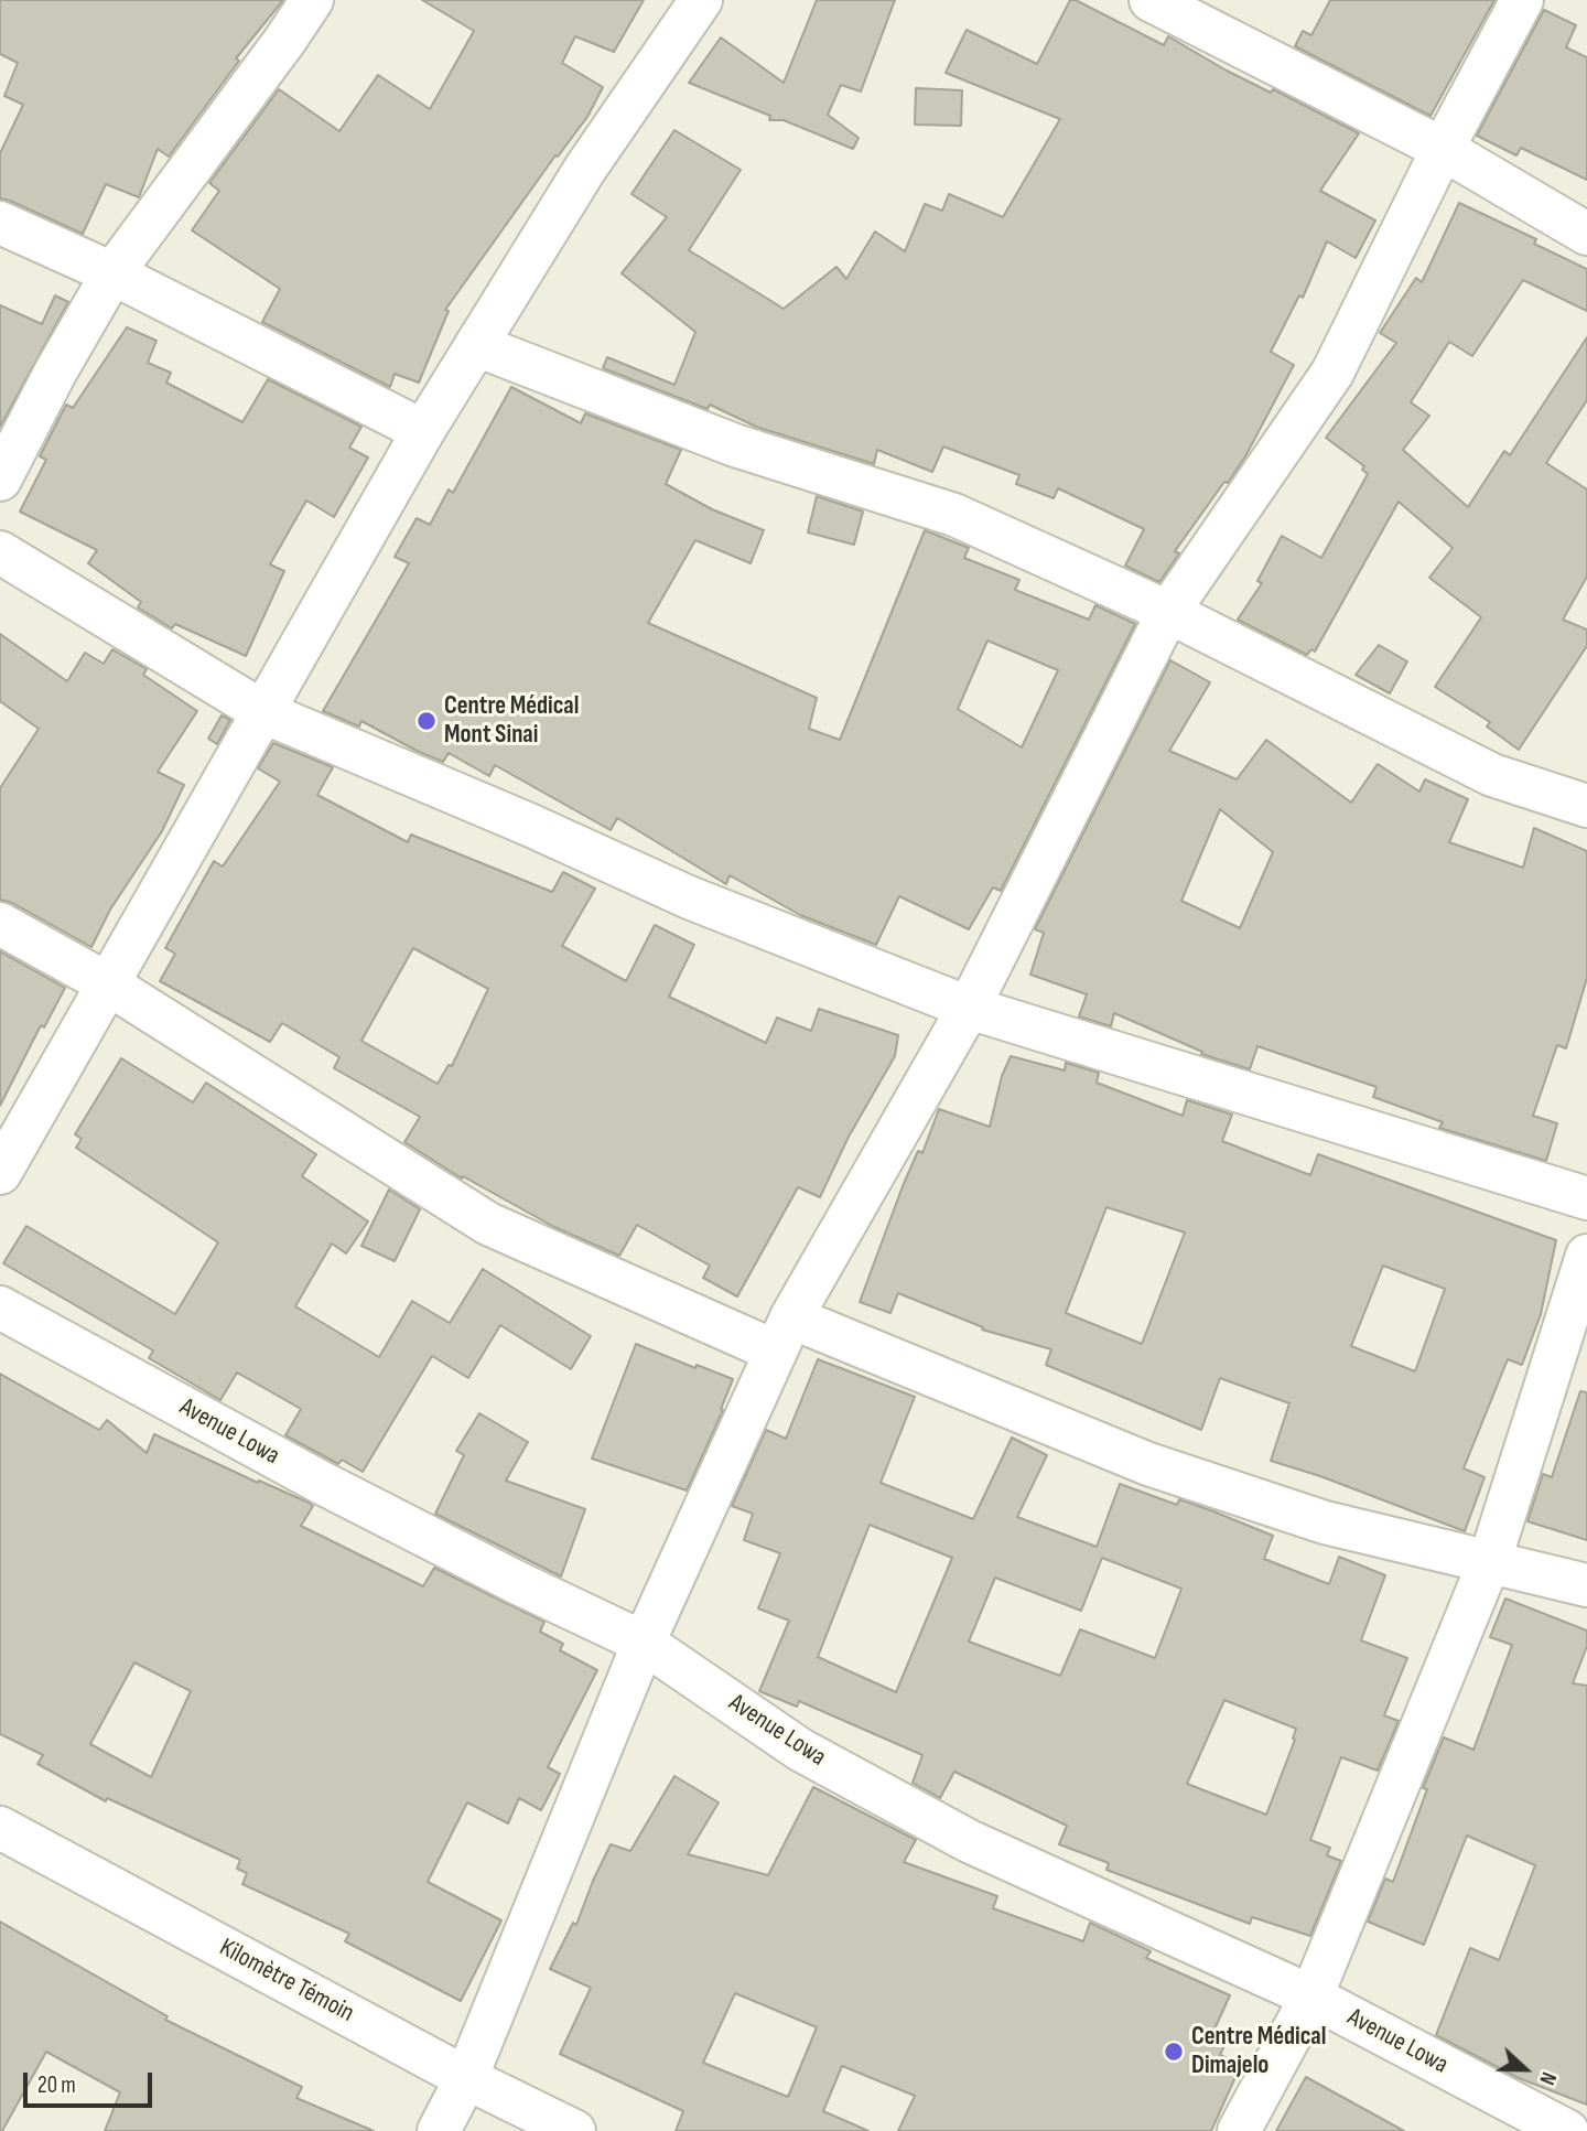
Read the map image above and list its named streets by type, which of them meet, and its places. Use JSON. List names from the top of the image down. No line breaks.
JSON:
{"streets":{"street":["Avenue Lowa","Kilomètre Témoin"]},"places":["Centre Médical Mont Sinai","Centre Médical Dimajelo"],"scale_bar":"20 m","north":"right"}
